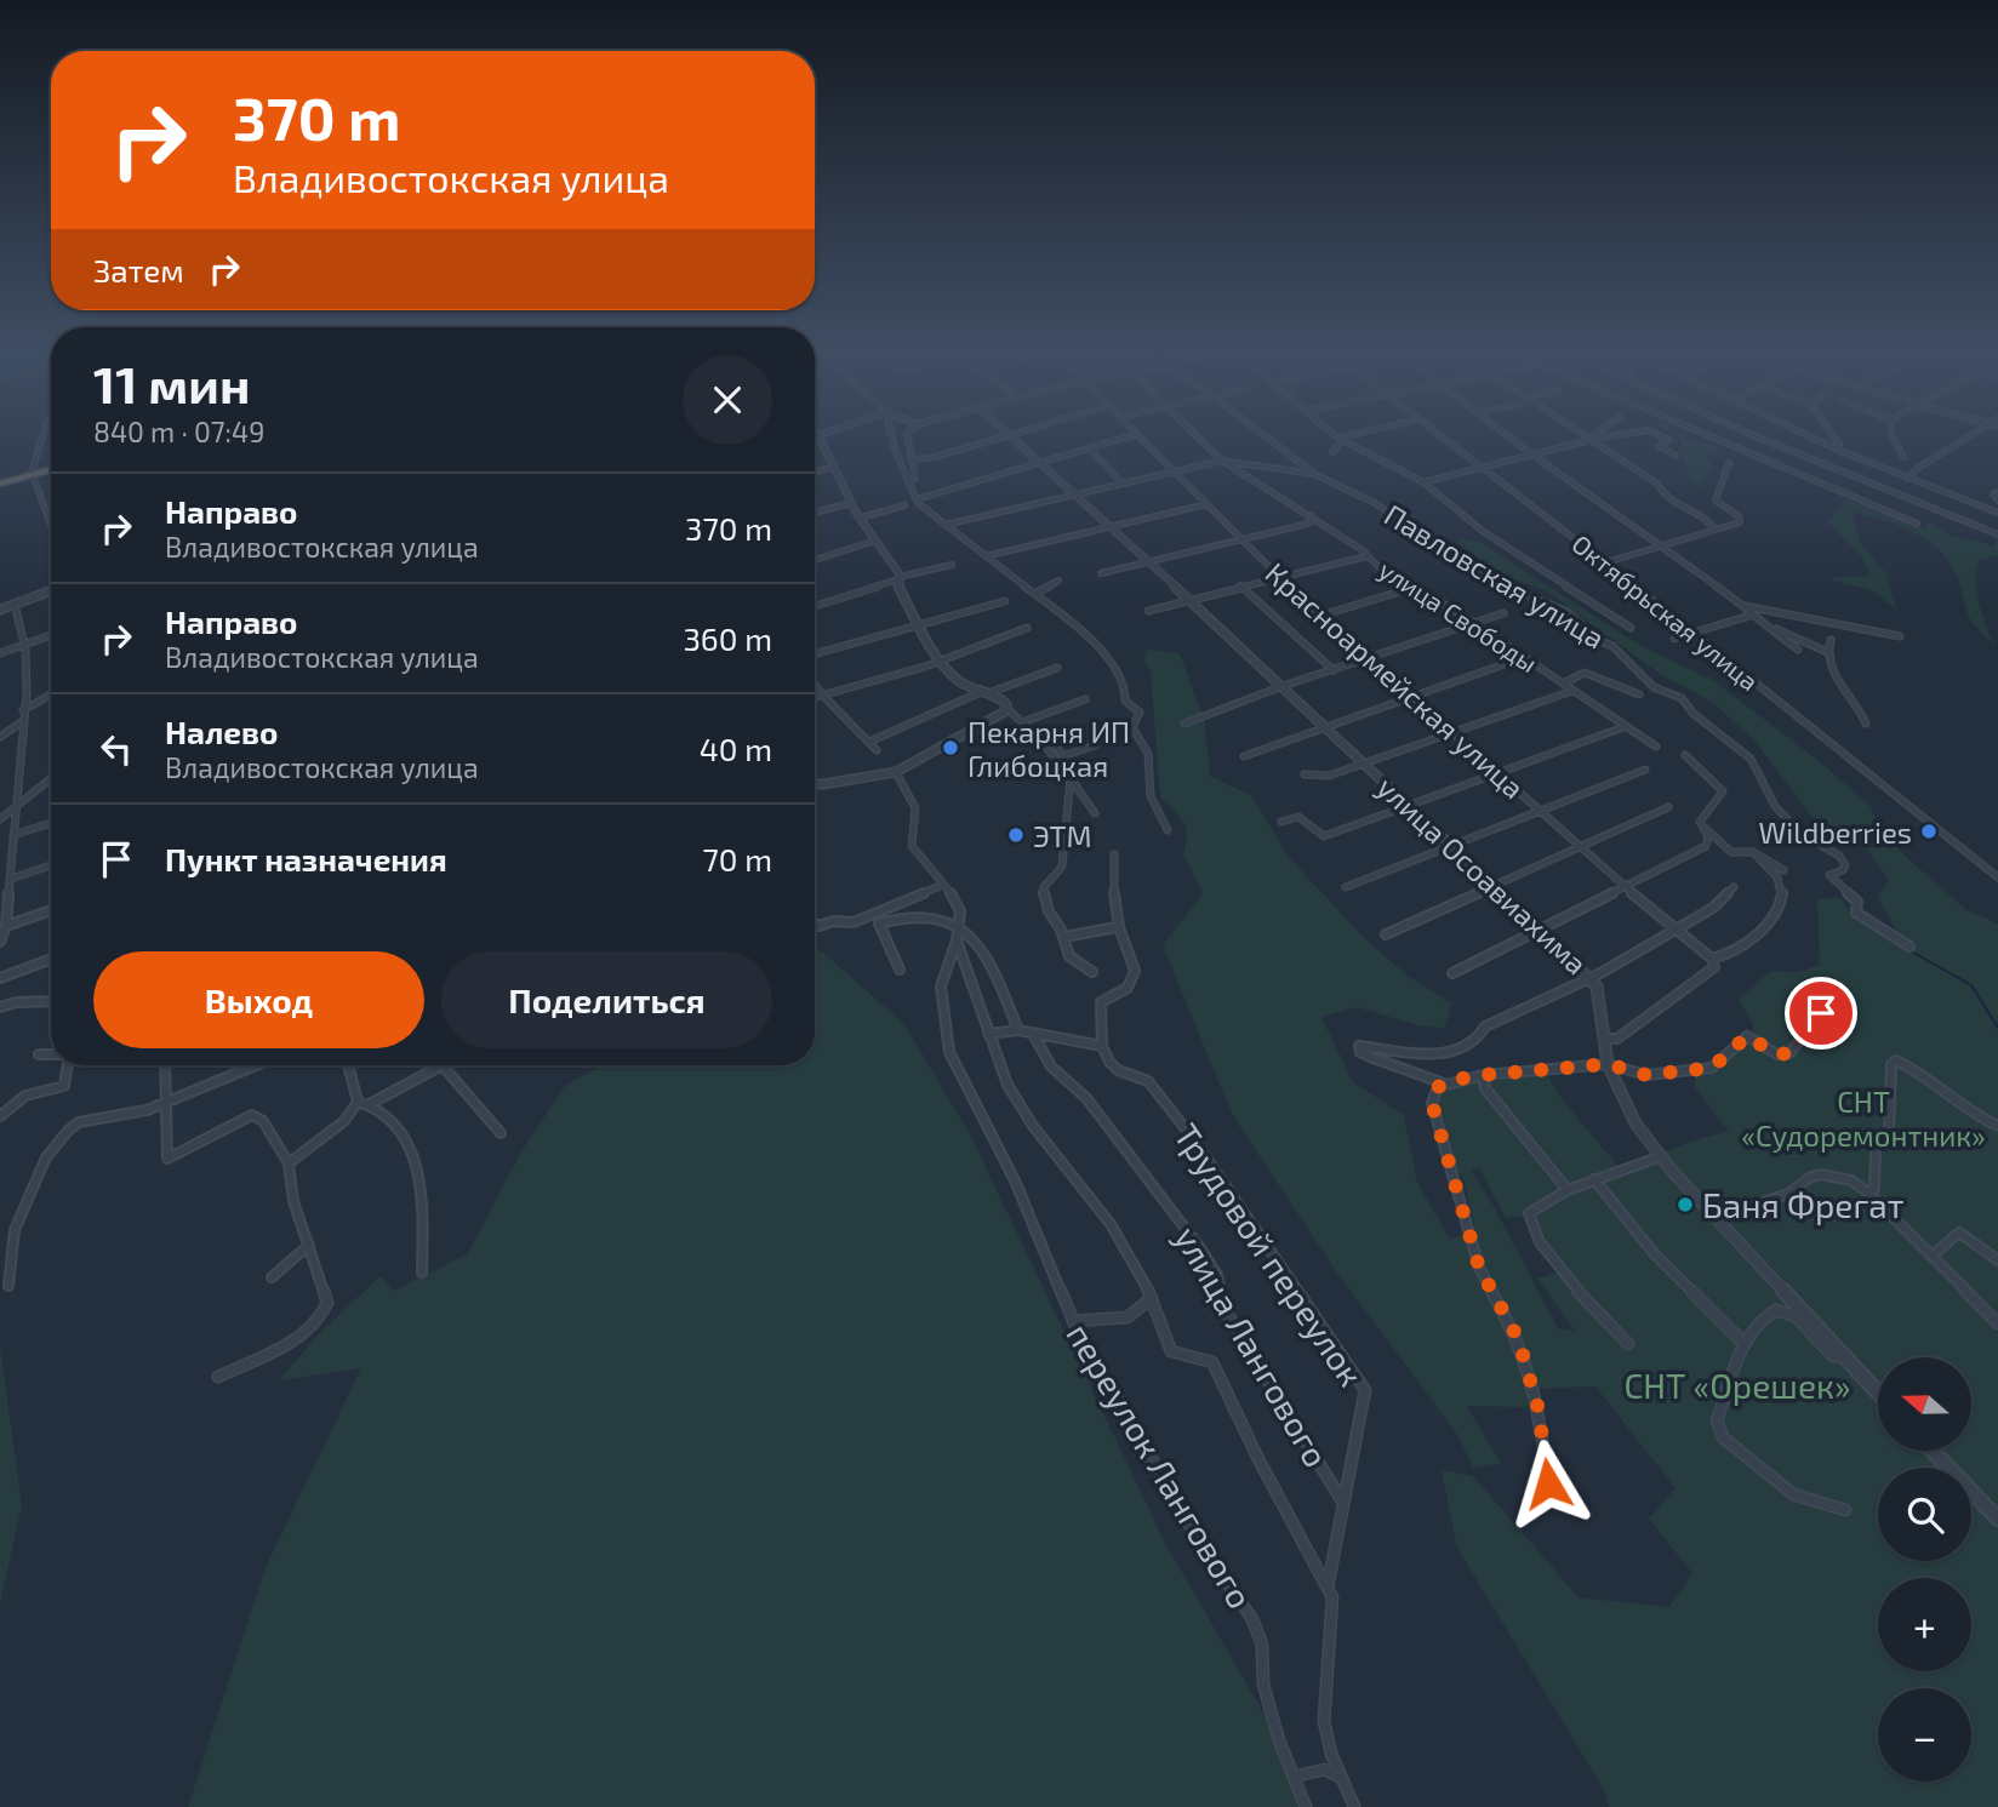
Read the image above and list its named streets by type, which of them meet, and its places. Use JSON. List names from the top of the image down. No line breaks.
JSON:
{"streets":{"street":["Павловская улица","Октябрьская улица","улица Свободы","Красноармейская улица","улица Осоавиахима","Трудовой переулок","улица Лангового","переулок Лангового"]},"crossings":[["Павловская улица","улица Свободы"],["Трудовой переулок","улица Лангового"]],"parks":["СНТ «Судоремонтник»","СНТ «Орешек»"],"places":["Пекарня ИП Глибоцкая","Wildberries","ЭТМ","Баня Фрегат"],"north":"left","page":{"turn":["370 m","Владивостокская улица"],"then":"Затем","heading":["11 мин","840 m · 07:49"],"list":[{"name":"Направо","note":"Владивостокская улица","value":"370 m"},{"name":"Направо","note":"Владивостокская улица","value":"360 m"},{"name":"Налево","note":"Владивостокская улица","value":"40 m"},{"name":"Пункт назначения","value":"70 m"}],"buttons":["Выход","Поделиться"],"map_buttons":["+","−"]}}
